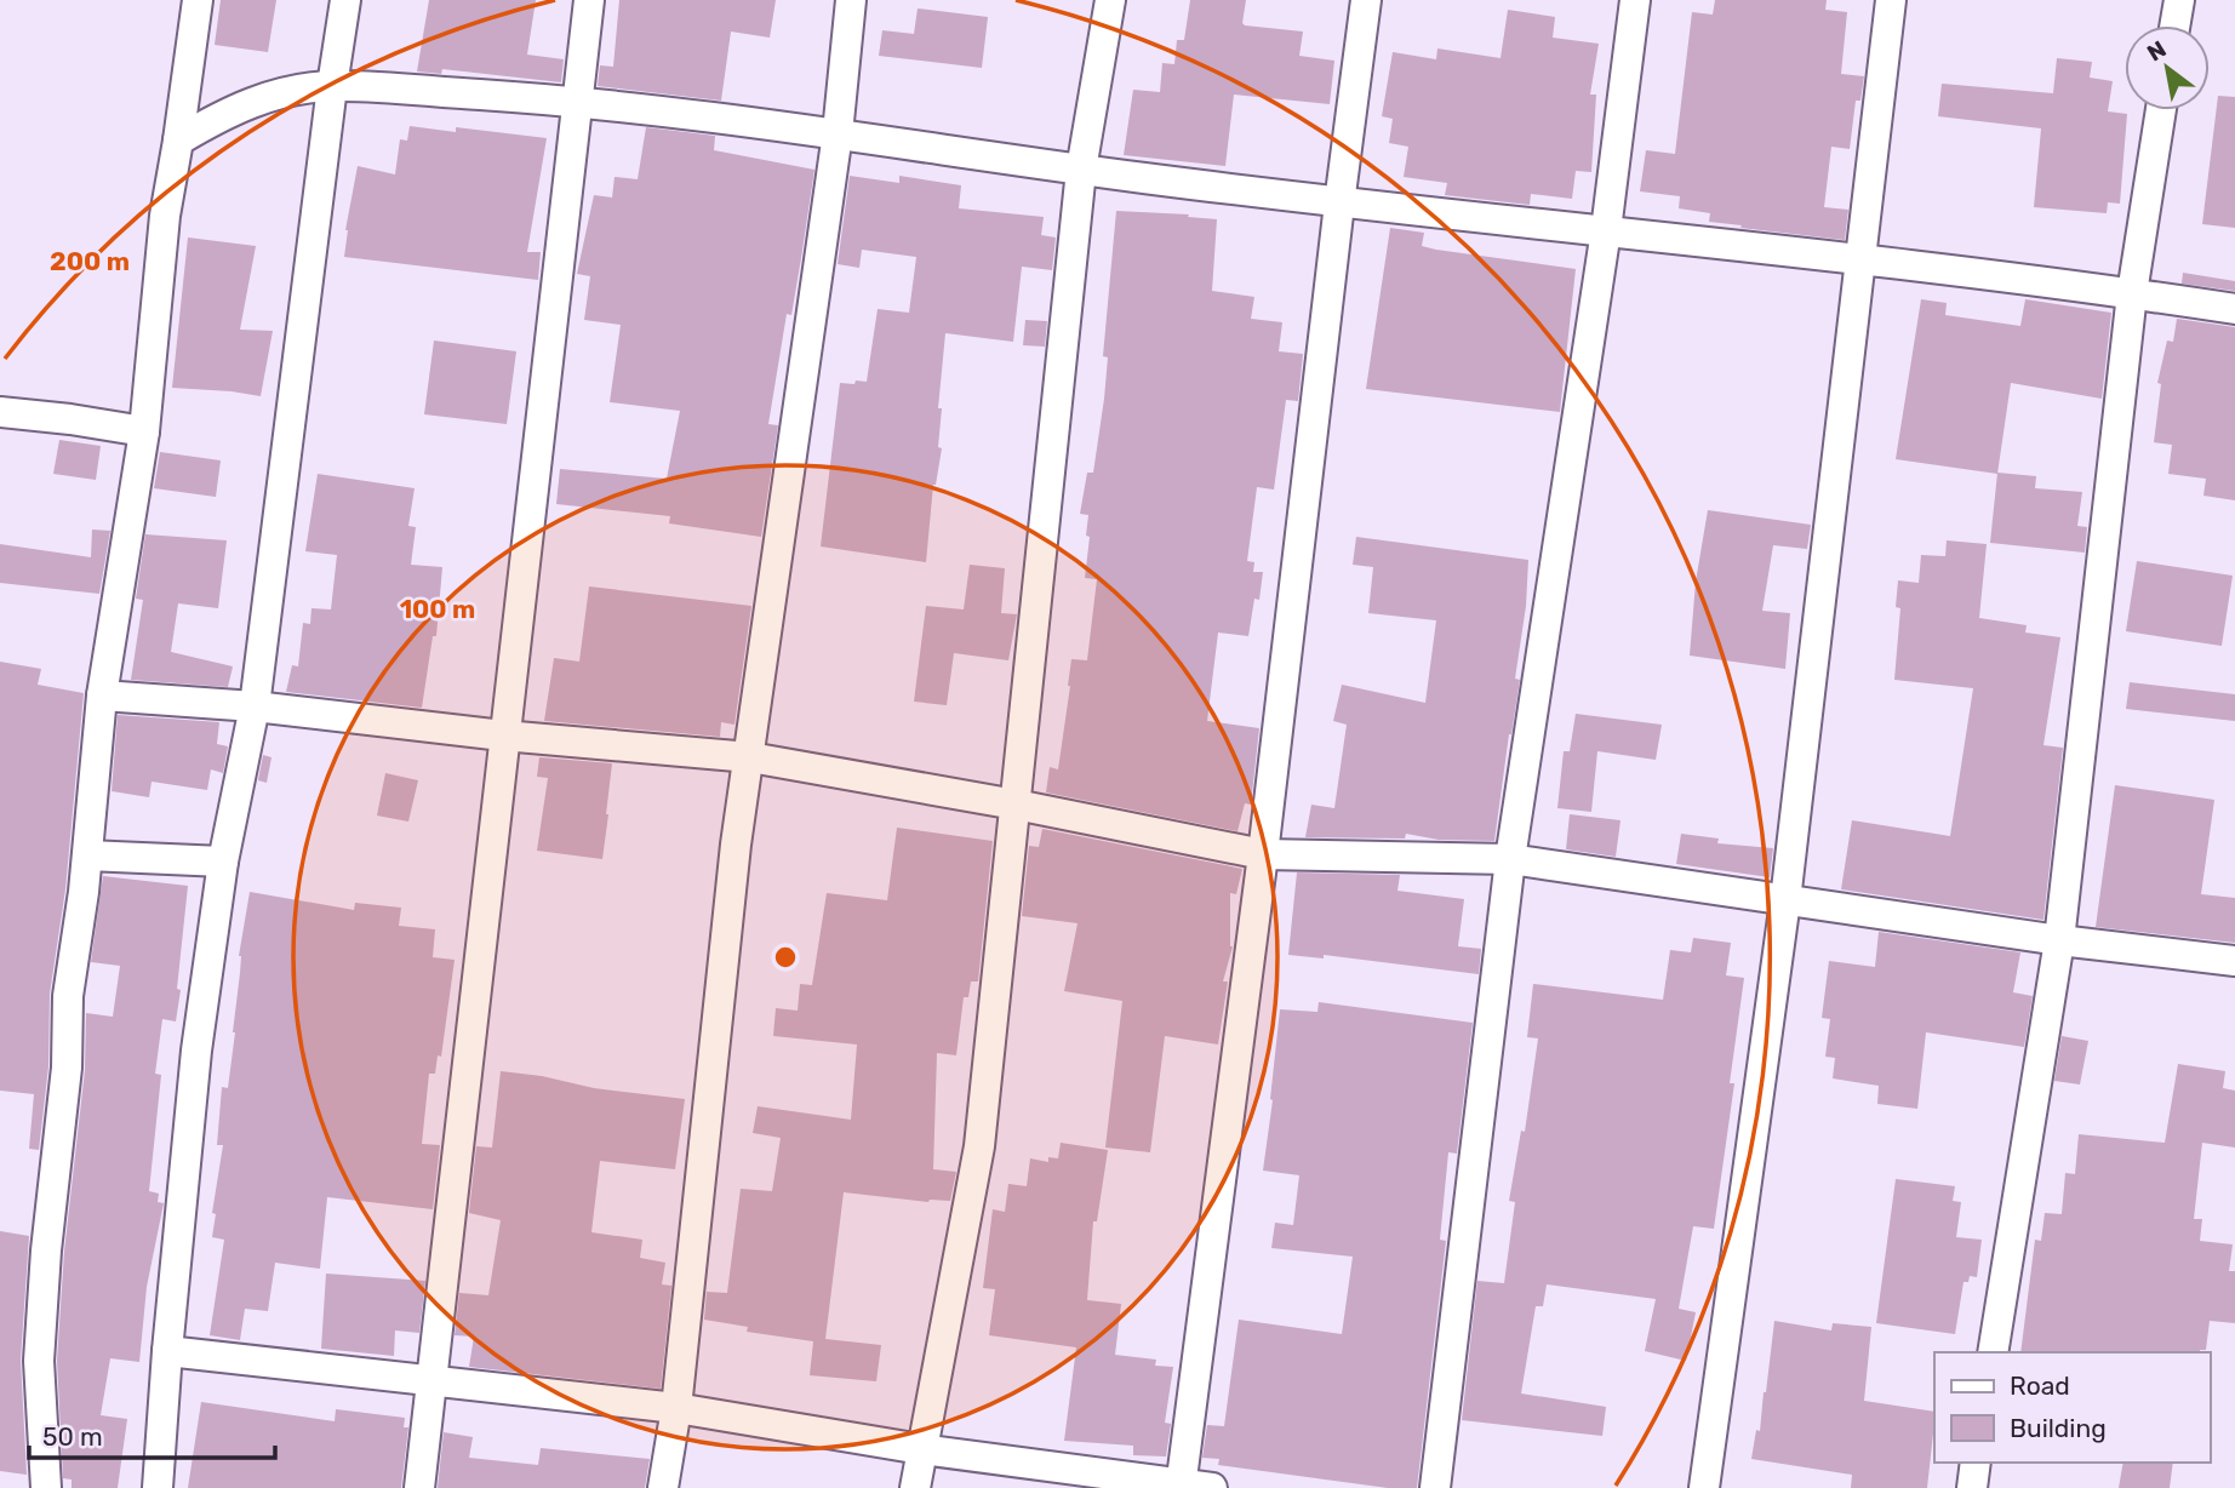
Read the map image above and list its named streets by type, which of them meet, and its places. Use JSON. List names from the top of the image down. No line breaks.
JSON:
{"legend":["Road","Building"],"scale_bar":"50 m","north":"top left","rings":["200 m","100 m"]}
